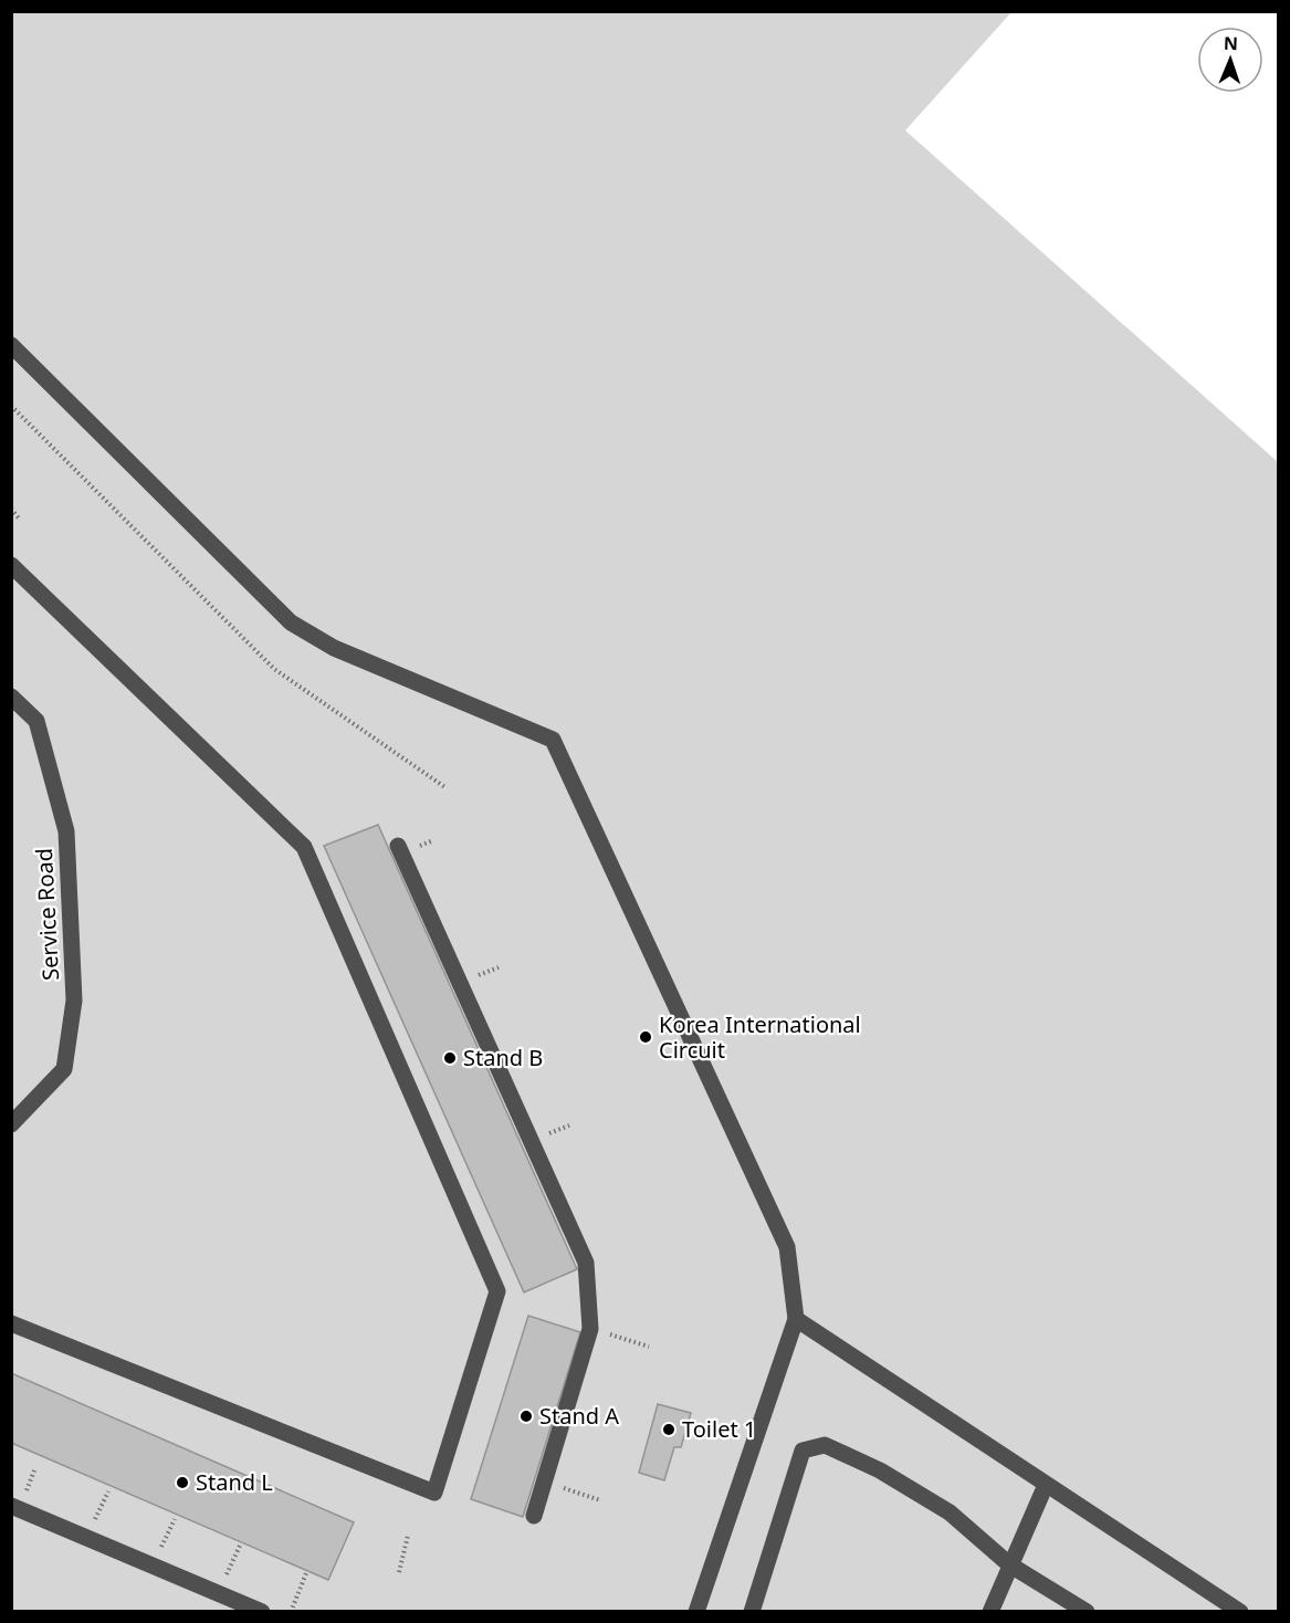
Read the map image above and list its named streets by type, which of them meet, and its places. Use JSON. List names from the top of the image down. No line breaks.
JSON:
{"streets":{"street":["Service Road"]},"places":["Korea International Circuit","Stand B","Stand A","Toilet 1","Stand L"],"north":"top"}
